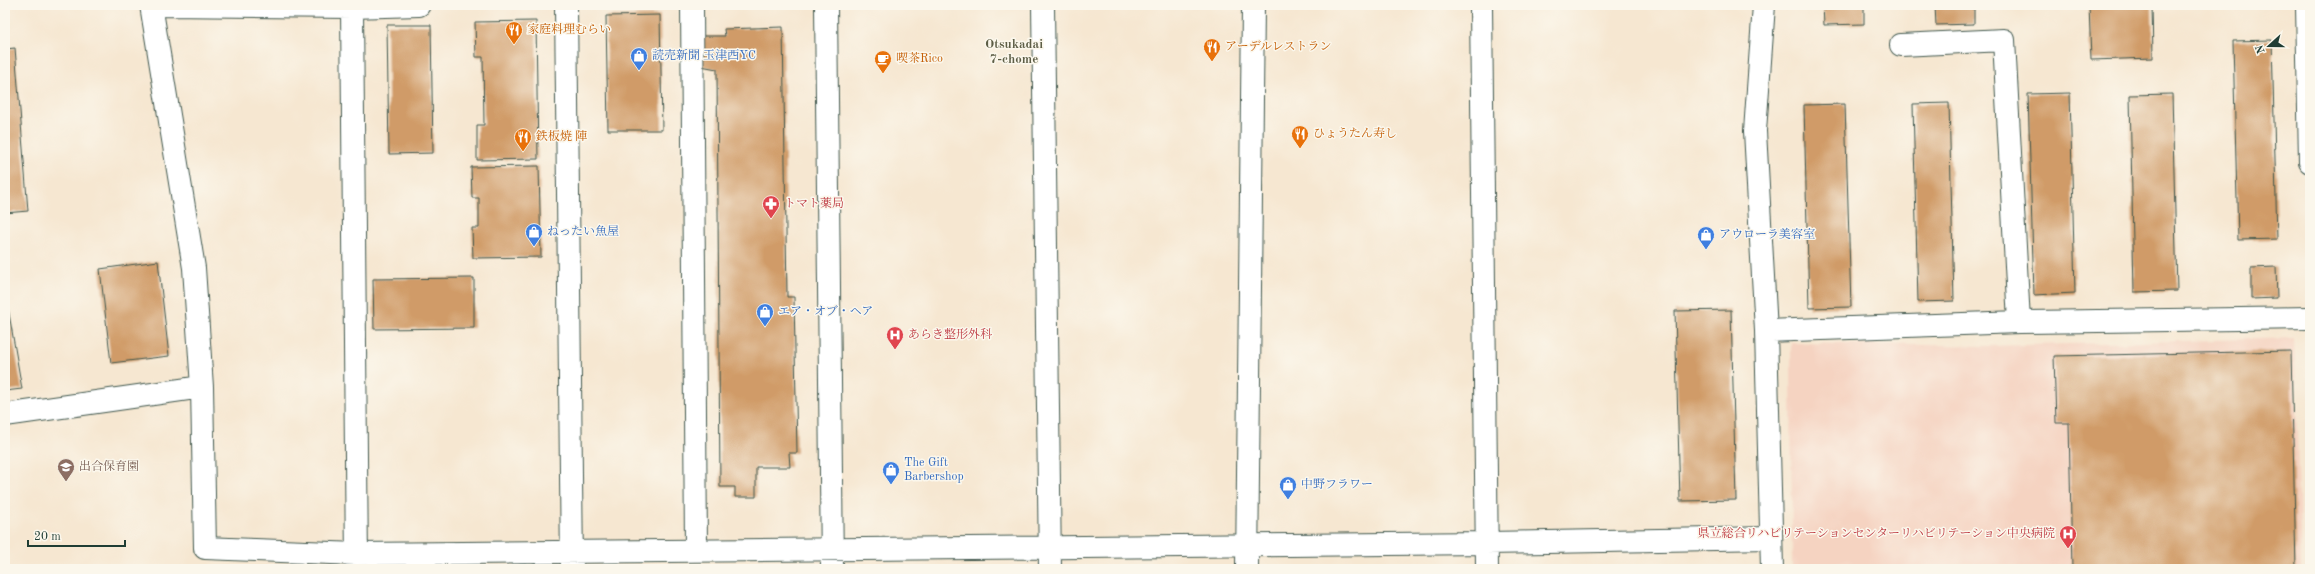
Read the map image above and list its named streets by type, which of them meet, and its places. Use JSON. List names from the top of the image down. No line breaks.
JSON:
{"districts":["Otsukadai 7-chome"],"places":{"restaurant":["家庭料理むらい","アーデルレストラン","ひょうたん寿し","鉄板焼 陣"],"shop":["読売新聞 玉津西YC","ねったい魚屋","アウローラ美容室","エア・オブ・ヘア","The Gift Barbershop","中野フラワー"],"cafe":["喫茶Rico"],"pharmacy":["トマト薬局"],"hospital":["あらき整形外科","県立総合リハビリテーションセンターリハビリテーション中央病院"],"school or university":["出合保育園"]},"scale_bar":"20 m","north":"left"}
